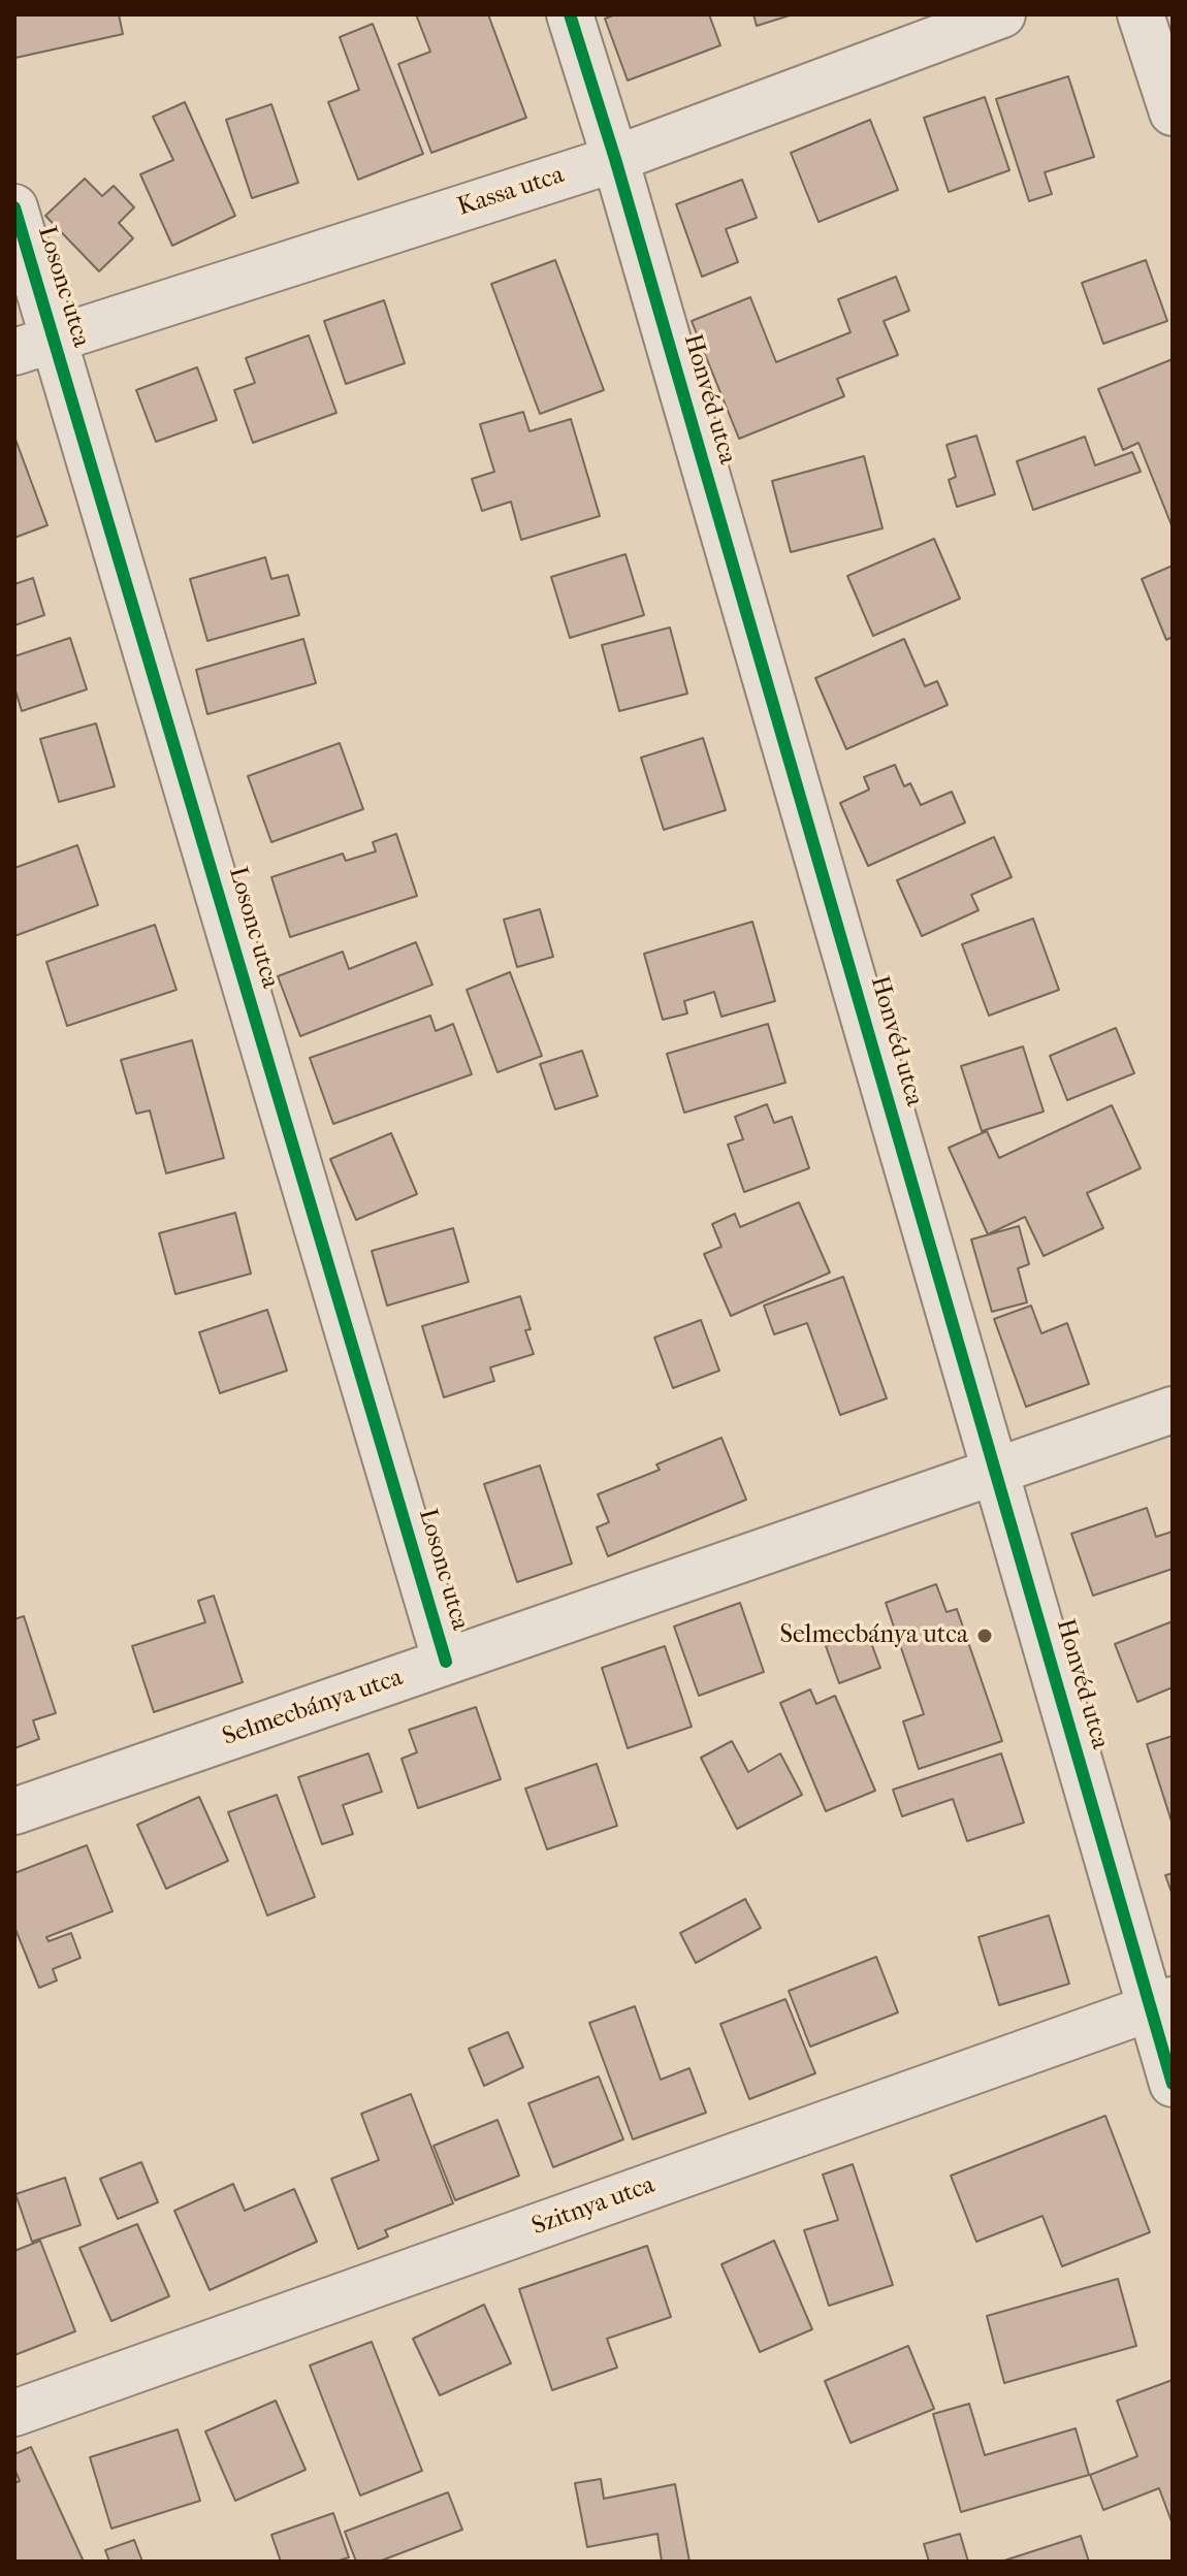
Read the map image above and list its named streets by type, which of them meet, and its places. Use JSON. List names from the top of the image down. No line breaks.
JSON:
{"streets":{"street":["Kassa utca","Losonc utca","Honvéd utca","Selmecbánya utca","Szitnya utca"]},"crossings":[["Kassa utca","Losonc utca"],["Kassa utca","Honvéd utca"],["Losonc utca","Selmecbánya utca"],["Honvéd utca","Selmecbánya utca"],["Honvéd utca","Szitnya utca"]],"places":["Selmecbánya utca"]}
